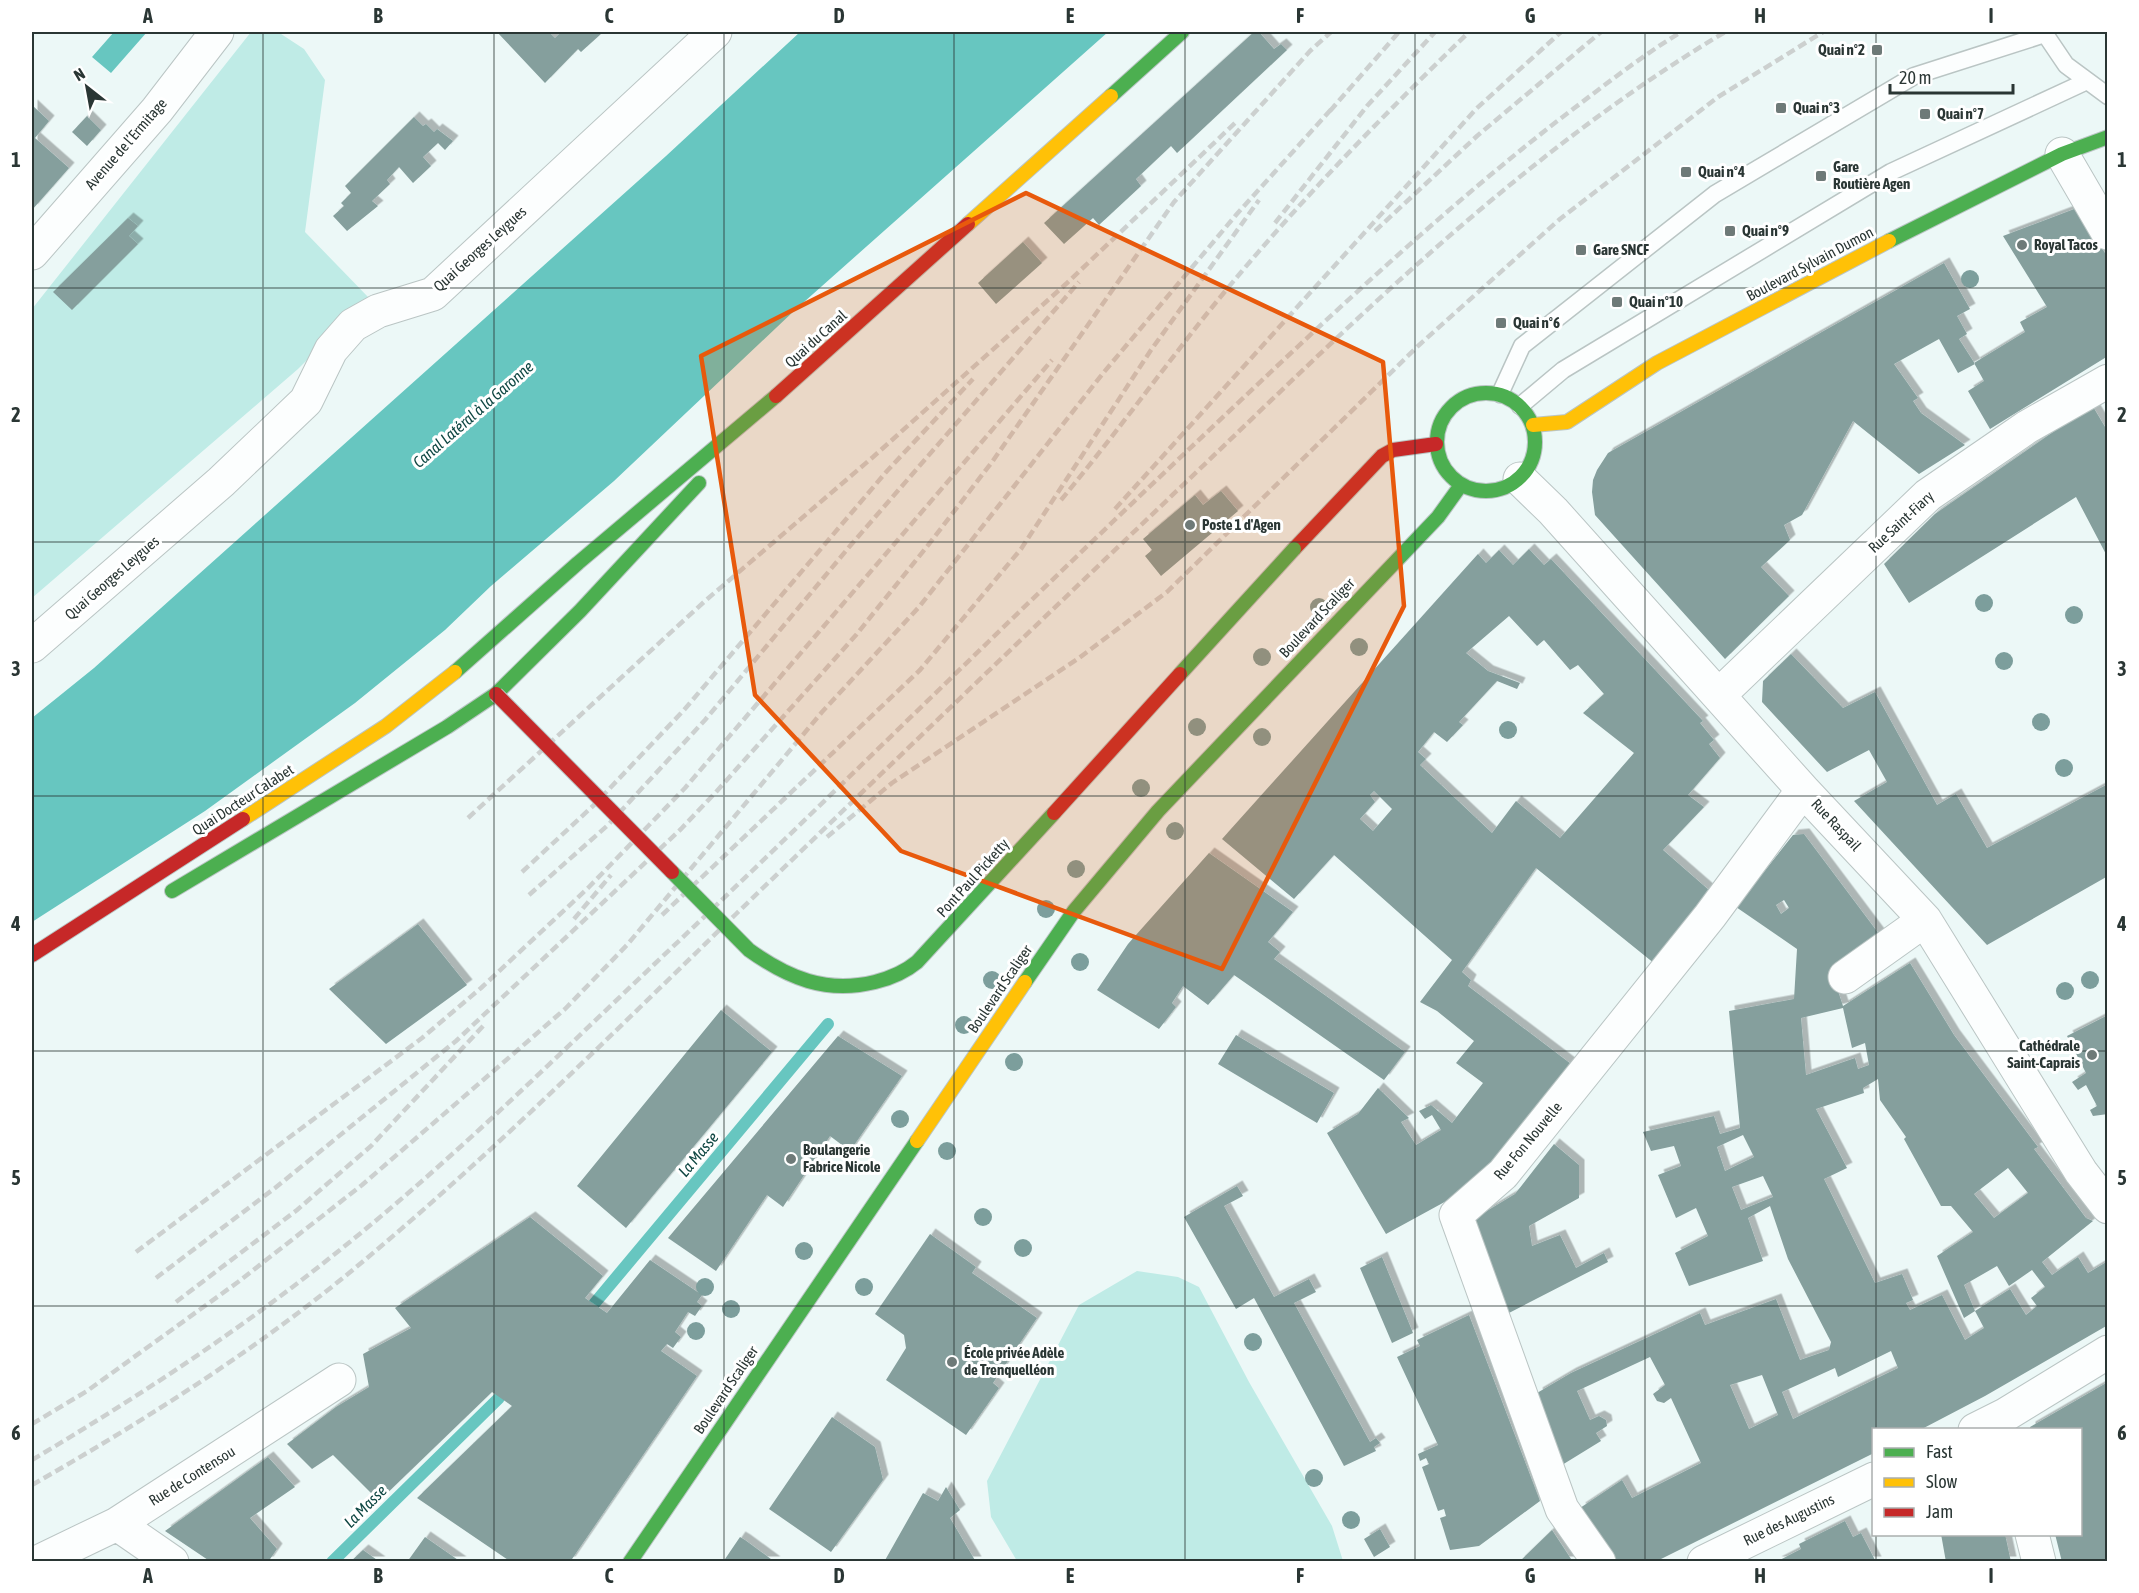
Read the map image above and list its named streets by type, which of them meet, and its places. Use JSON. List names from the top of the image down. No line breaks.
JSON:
{"streets":{"street":["Avenue de l’Ermitage","Quai Georges Leygues","Boulevard Sylvain Dumon","Quai du Canal","Rue Saint-Fiary","Boulevard Scaliger","Quai Docteur Calabet","Rue Raspail","Pont Paul Picketty","Rue Fon Nouvelle","Rue de Contensou","Rue des Augustins"]},"crossings":[["Boulevard Sylvain Dumon","Boulevard Scaliger"],["Boulevard Sylvain Dumon","Rue Raspail"],["Boulevard Sylvain Dumon","Pont Paul Picketty"],["Quai du Canal","Quai Docteur Calabet"],["Rue Saint-Fiary","Rue Raspail"],["Boulevard Scaliger","Rue Raspail"],["Boulevard Scaliger","Pont Paul Picketty"],["Rue Raspail","Pont Paul Picketty"],["Rue Raspail","Rue Fon Nouvelle"]],"water":["Canal Latéral à la Garonne","La Masse"],"places":{"transit":["Quai n°2","Quai n°3","Quai n°7","Quai n°4","Gare Routière Agen","Quai n°9","Gare SNCF","Quai n°10","Quai n°6"],"other":["Royal Tacos","Poste 1 d'Agen","Cathédrale Saint-Caprais","Boulangerie Fabrice Nicole","École privée Adèle de Trenquelléon"]},"legend":["Fast","Slow","Jam"],"scale_bar":"20 m","north":"top left","grid":{"columns":["A","B","C","D","E","F","G","H","I"],"rows":["1","2","3","4","5","6"]}}
